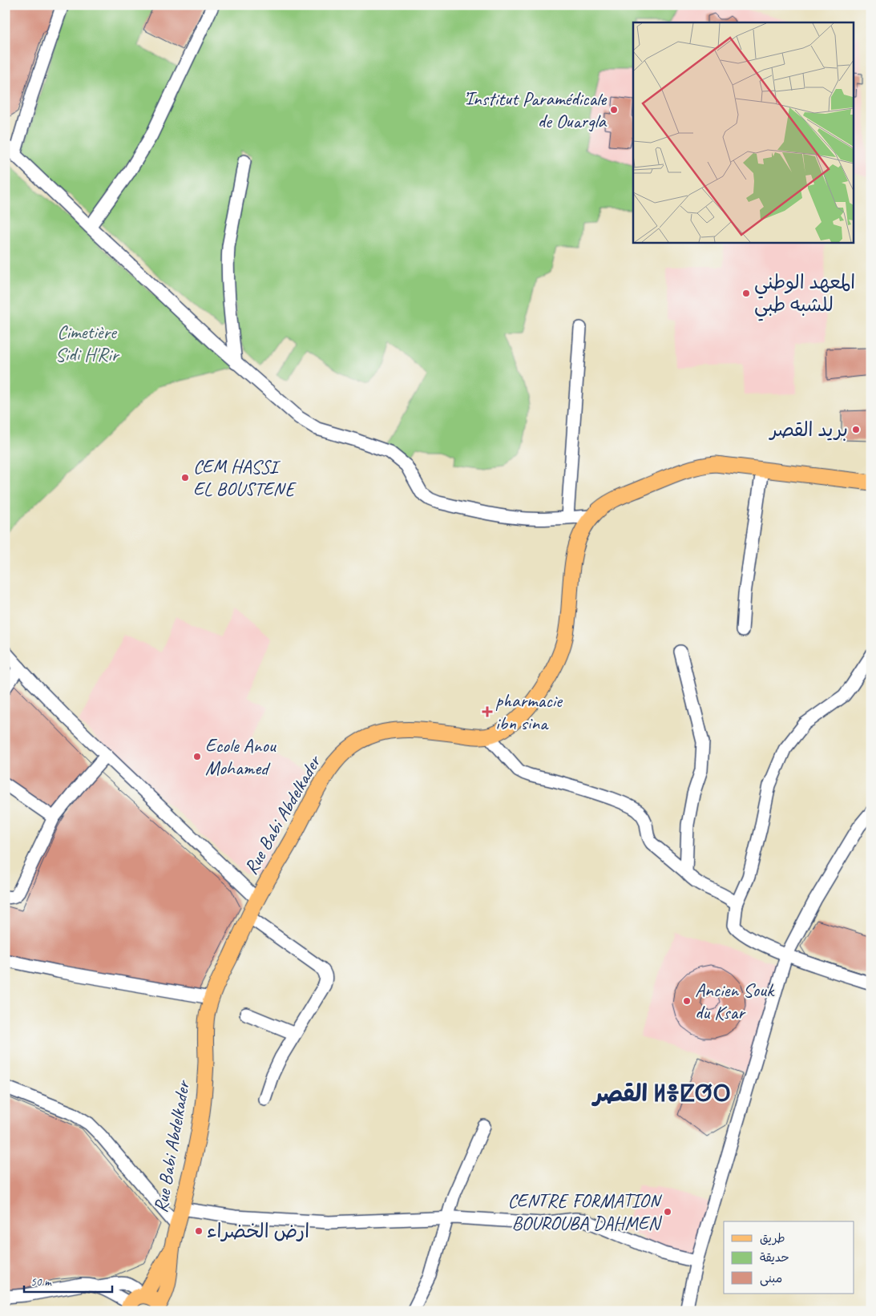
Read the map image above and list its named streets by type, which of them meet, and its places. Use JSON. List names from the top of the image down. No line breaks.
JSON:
{"streets":{"main road":["Rue Babi Abdelkader"]},"districts":["القصر ⵍⴻⵇⵚⵔ"],"parks":["Cimetière Sidi H'Rir"],"places":{"other":["’Institut Paramédicale de Ouargla","المعهد الوطني للشبه طبي","بريد القصر","CEM HASSI EL BOUSTENE","Ecole Anou Mohamed","Ancien Souk du Ksar","CENTRE FORMATION BOUROUBA DAHMEN","ارض الخضراء"],"health":["pharmacie ibn sina"]},"legend":["طريق","حديقة","مبنى"],"scale_bar":"50 m"}
